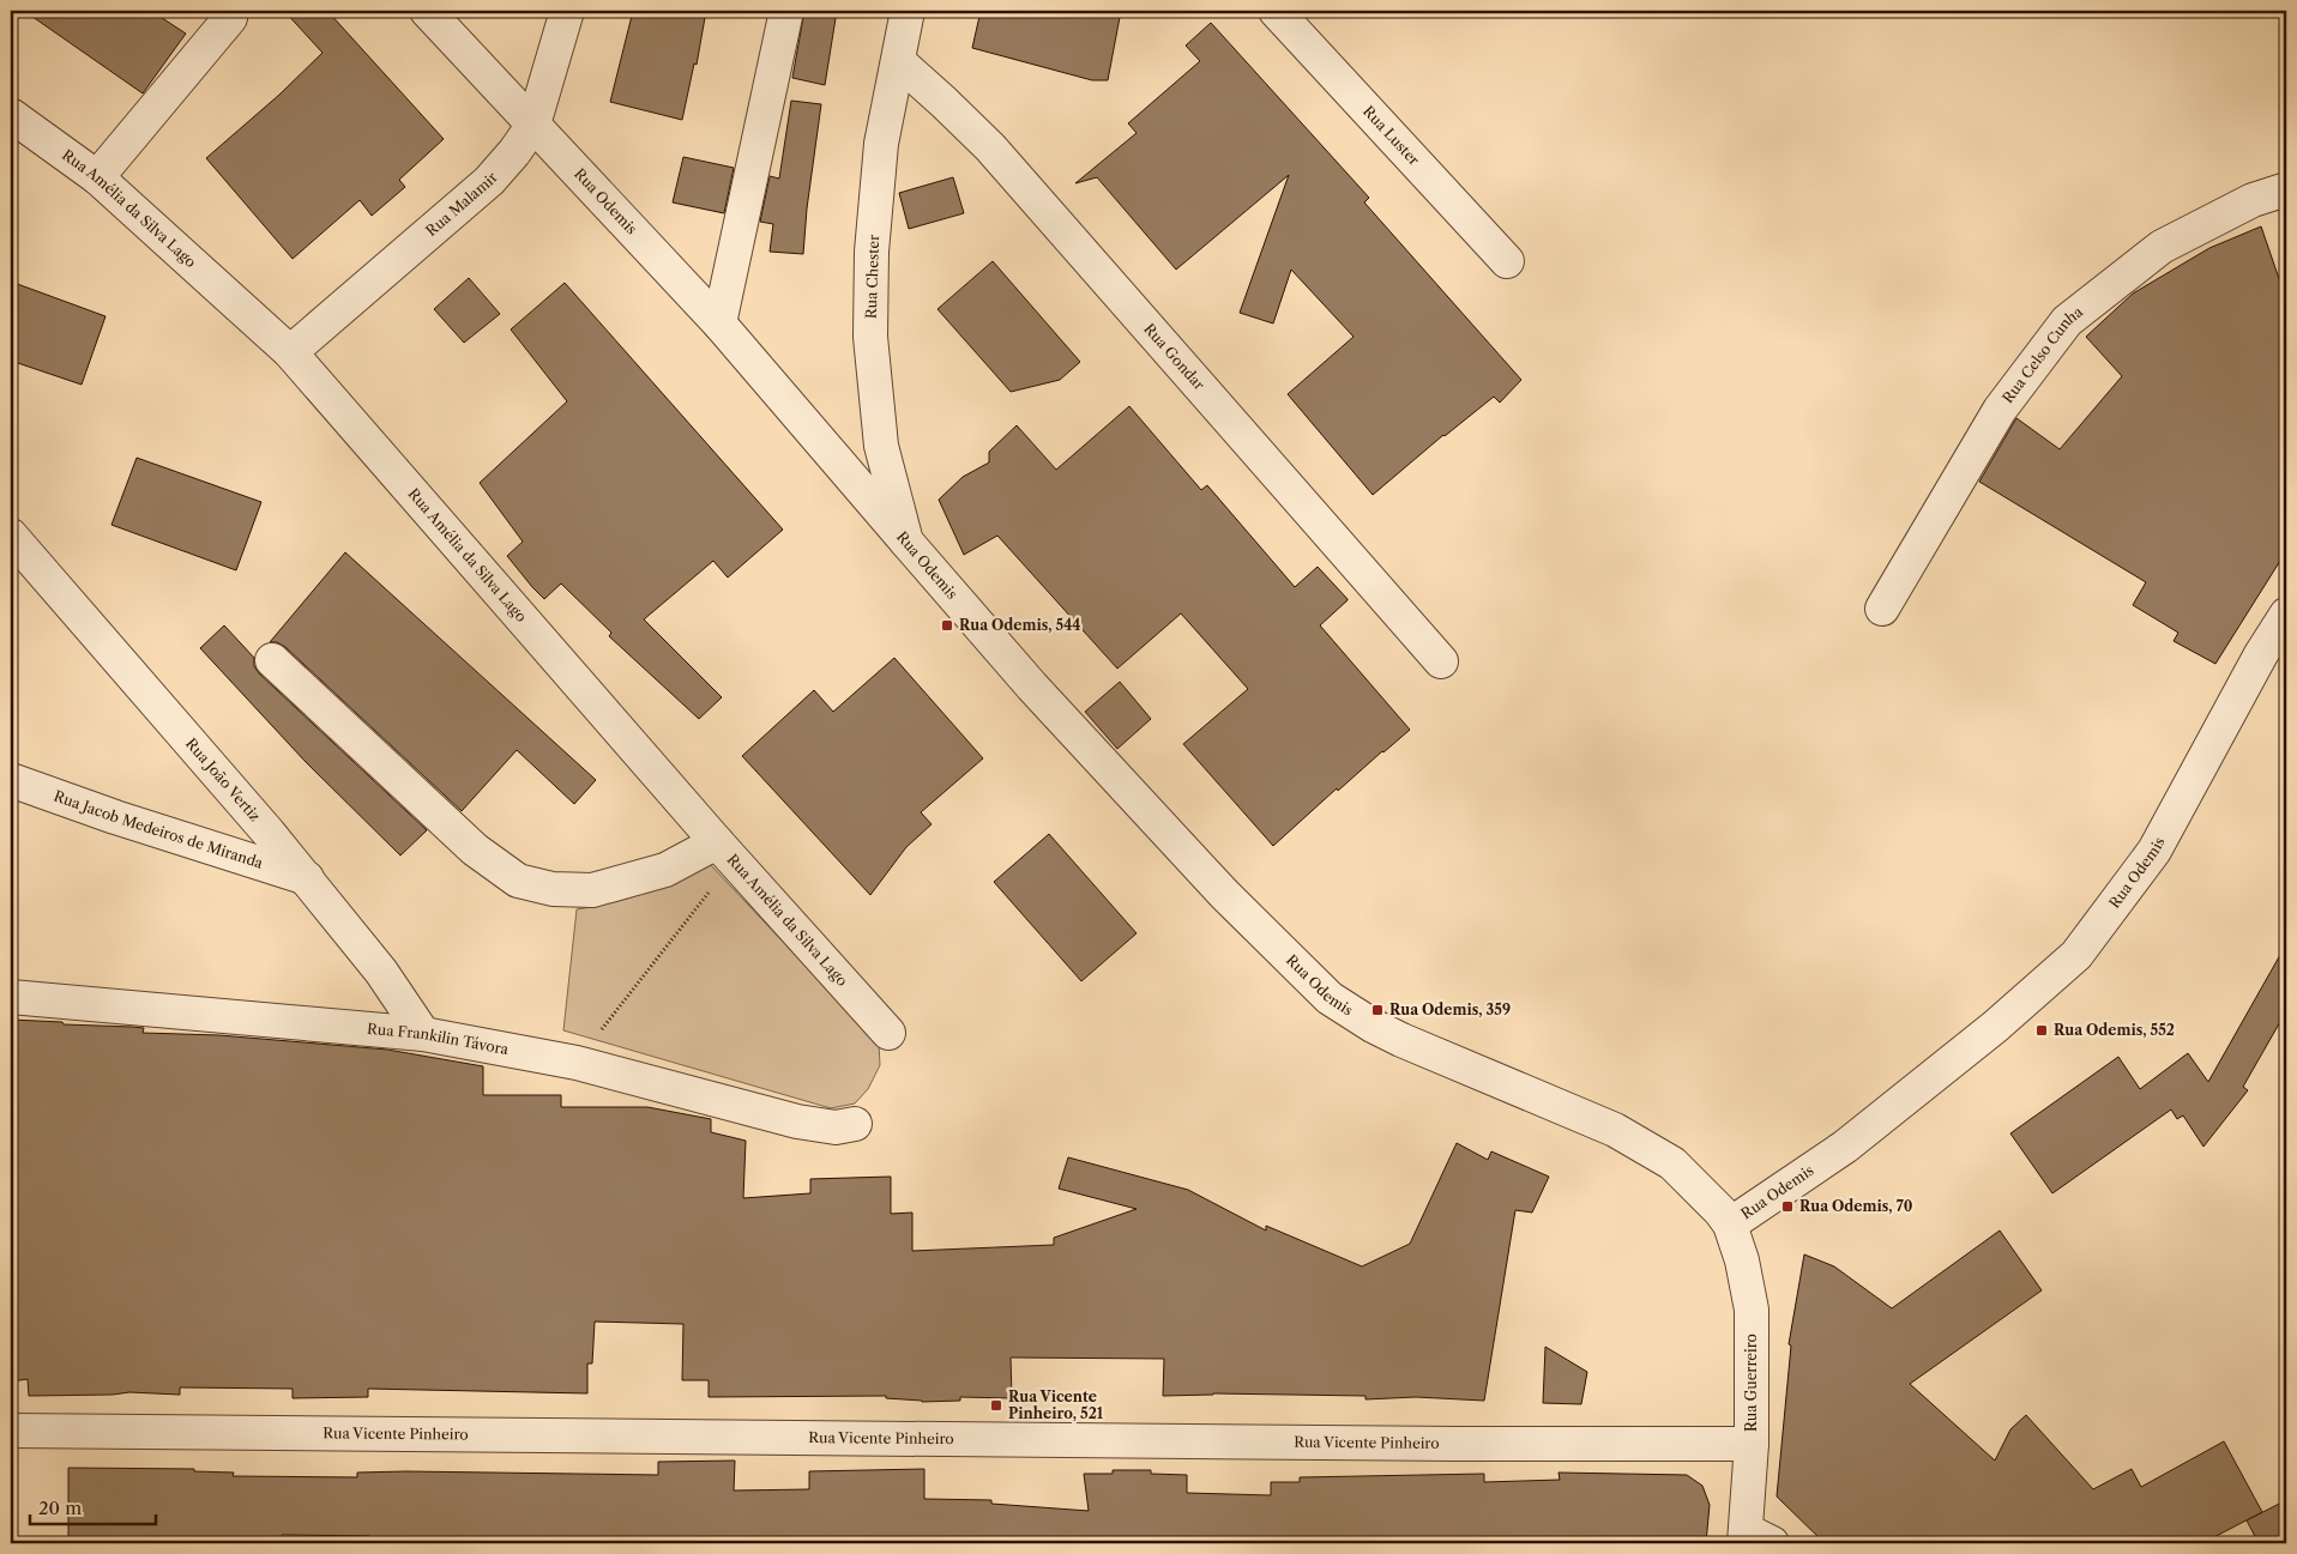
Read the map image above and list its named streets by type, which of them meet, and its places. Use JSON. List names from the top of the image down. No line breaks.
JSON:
{"streets":{"street":["Rua Luster","Rua Odemis","Rua Malamir","Rua Amélia da Silva Lago","Rua Chester","Rua Gondar","Rua Celso Cunha","Rua João Vertiz","Rua Jacob Medeiros de Miranda","Rua Frankilin Távora","Rua Guerreiro","Rua Vicente Pinheiro"]},"crossings":[["Rua Odemis","Rua Malamir"],["Rua Odemis","Rua Chester"],["Rua Odemis","Rua Guerreiro"],["Rua Malamir","Rua Amélia da Silva Lago"],["Rua Chester","Rua Gondar"],["Rua João Vertiz","Rua Jacob Medeiros de Miranda"],["Rua João Vertiz","Rua Frankilin Távora"],["Rua Guerreiro","Rua Vicente Pinheiro"]],"places":{"transit":["Rua Odemis, 544","Rua Odemis, 359","Rua Odemis, 552","Rua Odemis, 70","Rua Vicente Pinheiro, 521"]},"scale_bar":"20 m"}
